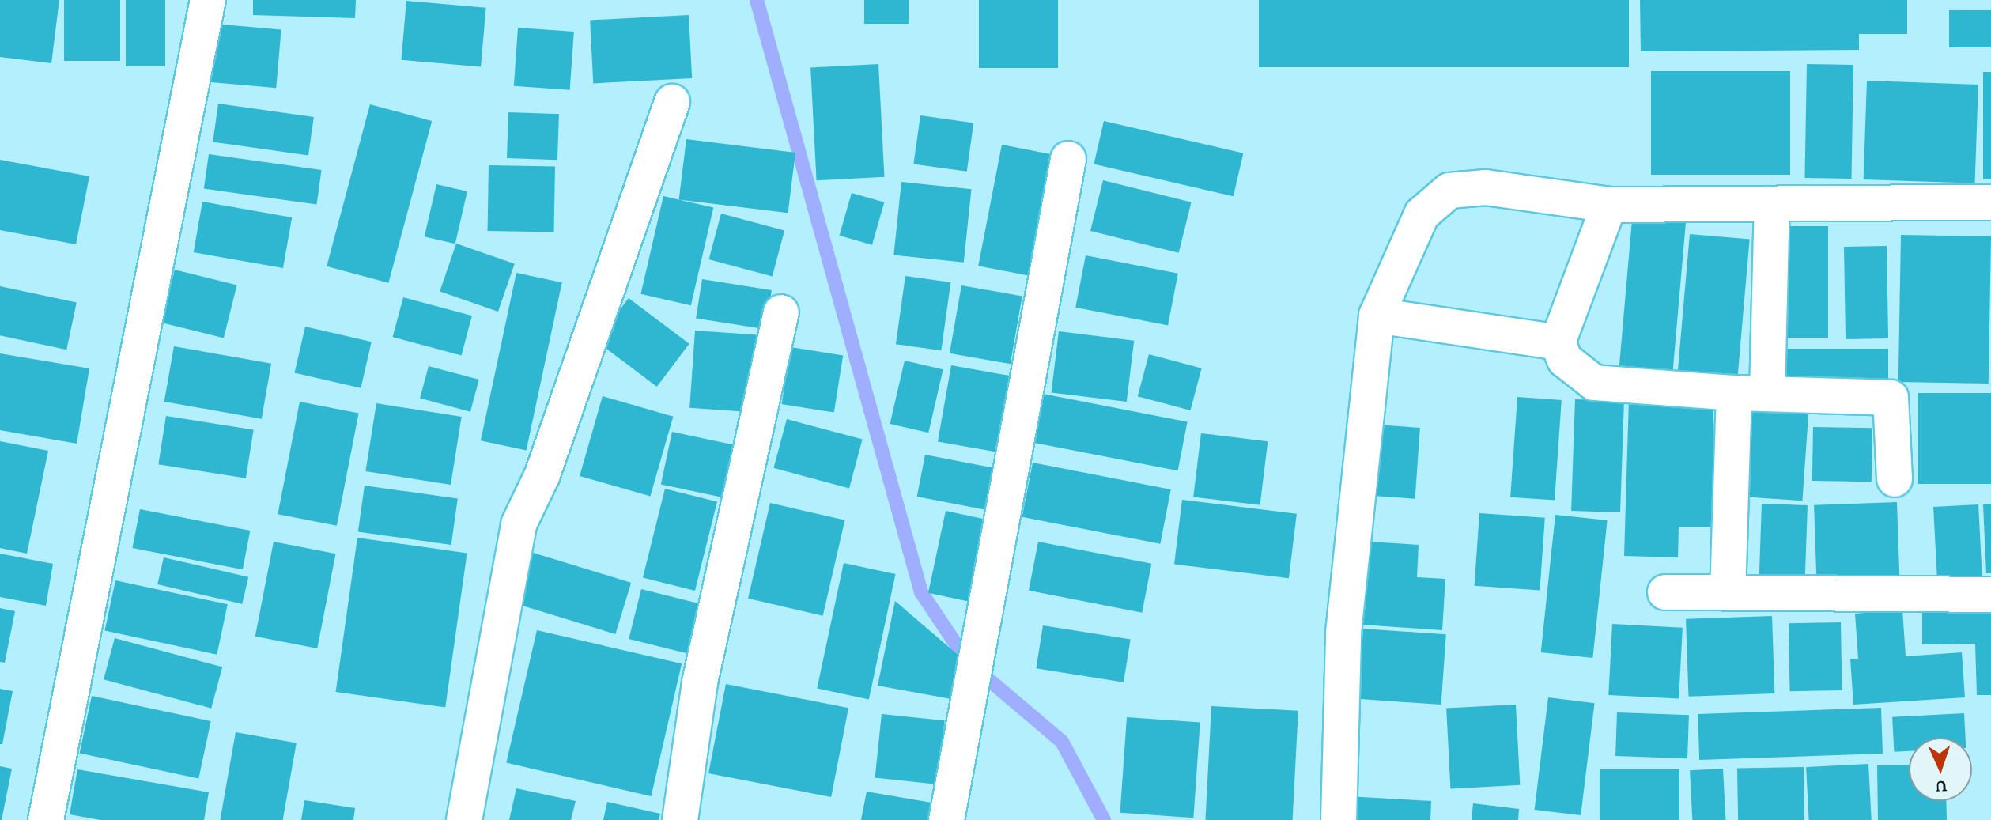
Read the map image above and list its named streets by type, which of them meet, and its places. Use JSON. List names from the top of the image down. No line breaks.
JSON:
{"north":"bottom"}
